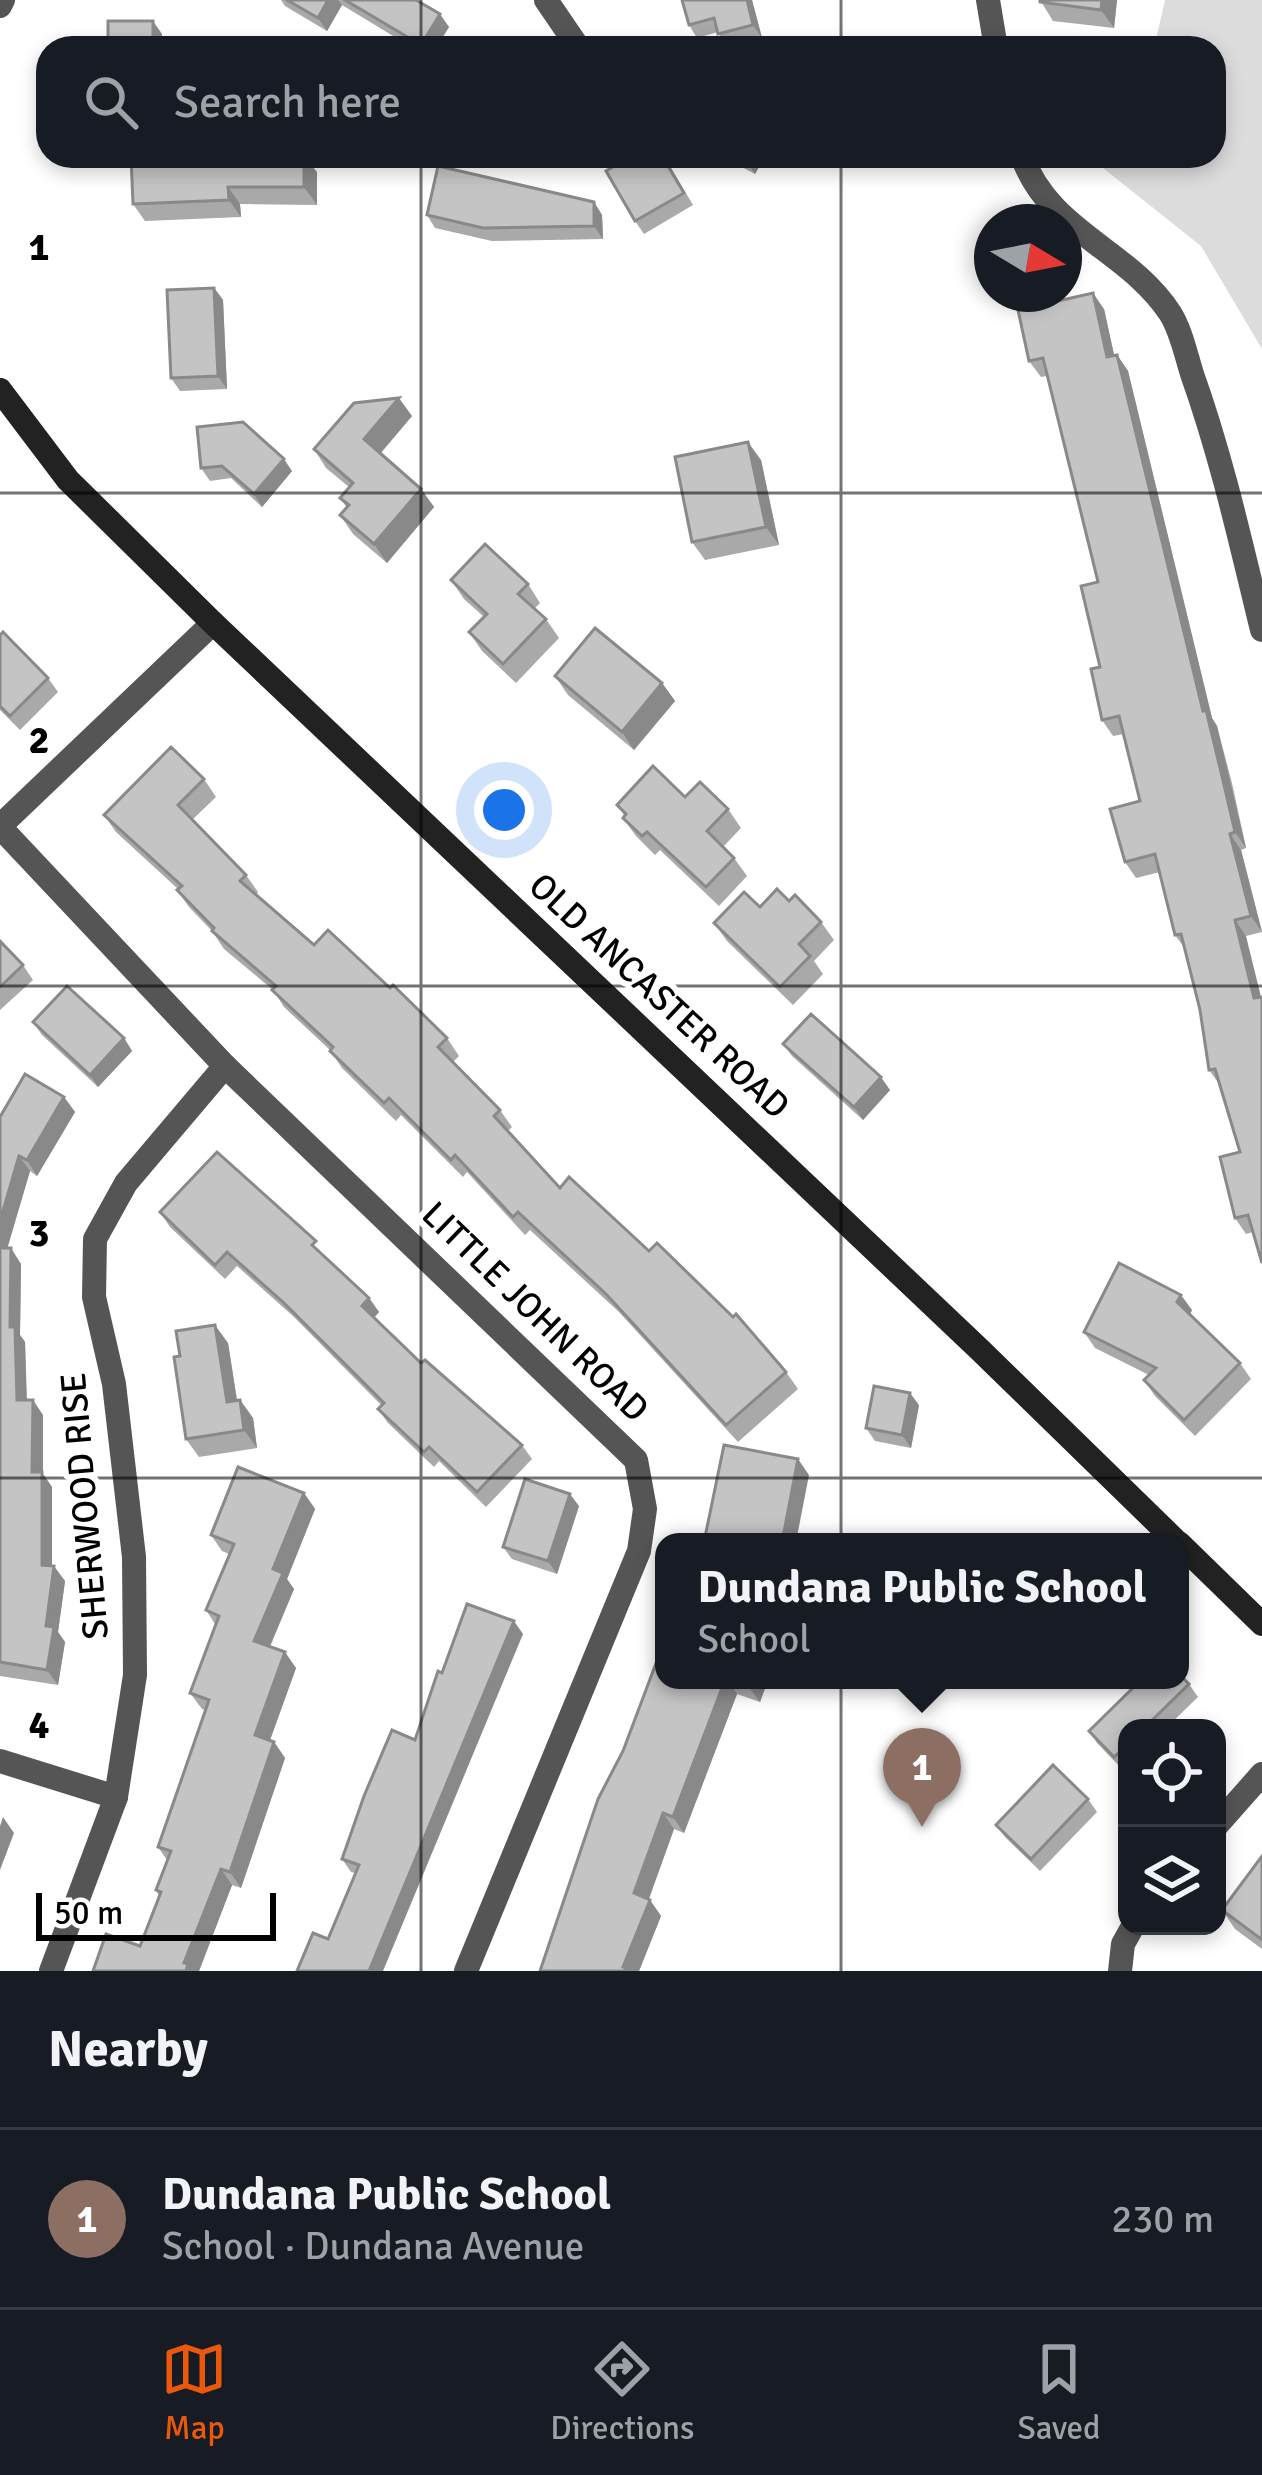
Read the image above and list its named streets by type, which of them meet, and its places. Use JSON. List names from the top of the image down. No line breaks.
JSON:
{"streets":{"street":["OLD ANCASTER ROAD","LITTLE JOHN ROAD","SHERWOOD RISE"]},"crossings":[["OLD ANCASTER ROAD","LITTLE JOHN ROAD"],["LITTLE JOHN ROAD","SHERWOOD RISE"]],"scale_bar":"50 m","north":"right","page":{"search":"Search here","popup":["Dundana Public School","School"],"pins":"1","scale":"50 m","heading":"Nearby","list":[{"mark":"1","name":"Dundana Public School","note":"School · Dundana Avenue","value":"230 m"}],"nav":["Map","Directions","Saved"]},"grid":{"rows":["1","2","3","4"]}}
